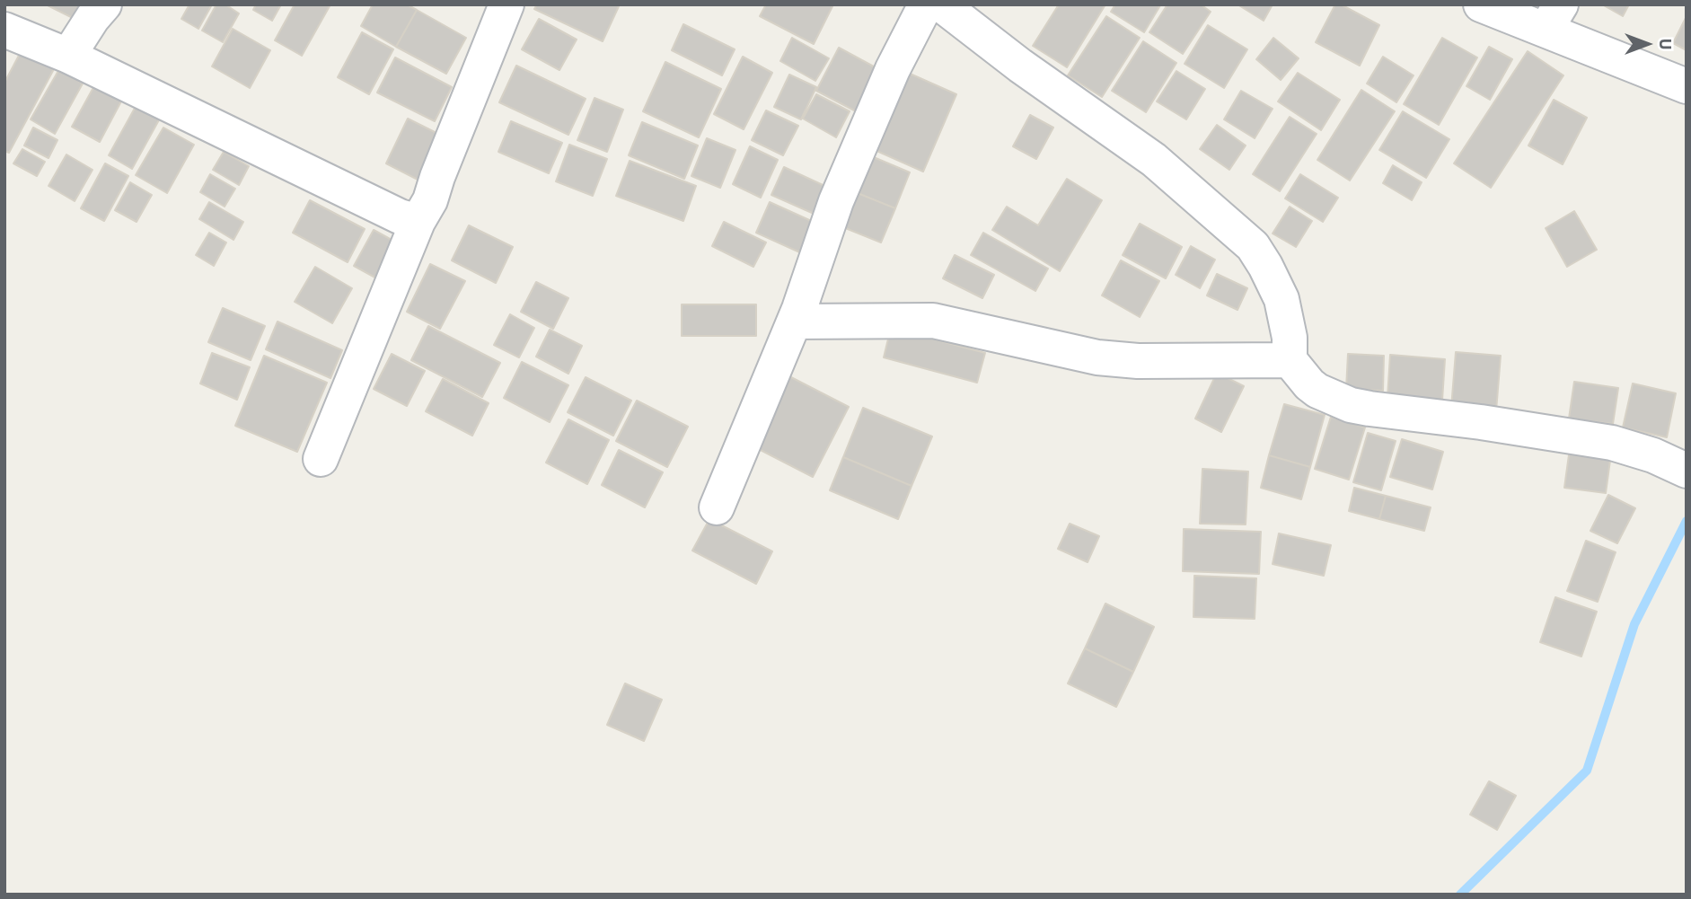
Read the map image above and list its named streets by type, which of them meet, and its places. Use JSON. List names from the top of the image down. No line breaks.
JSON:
{"north":"right"}
